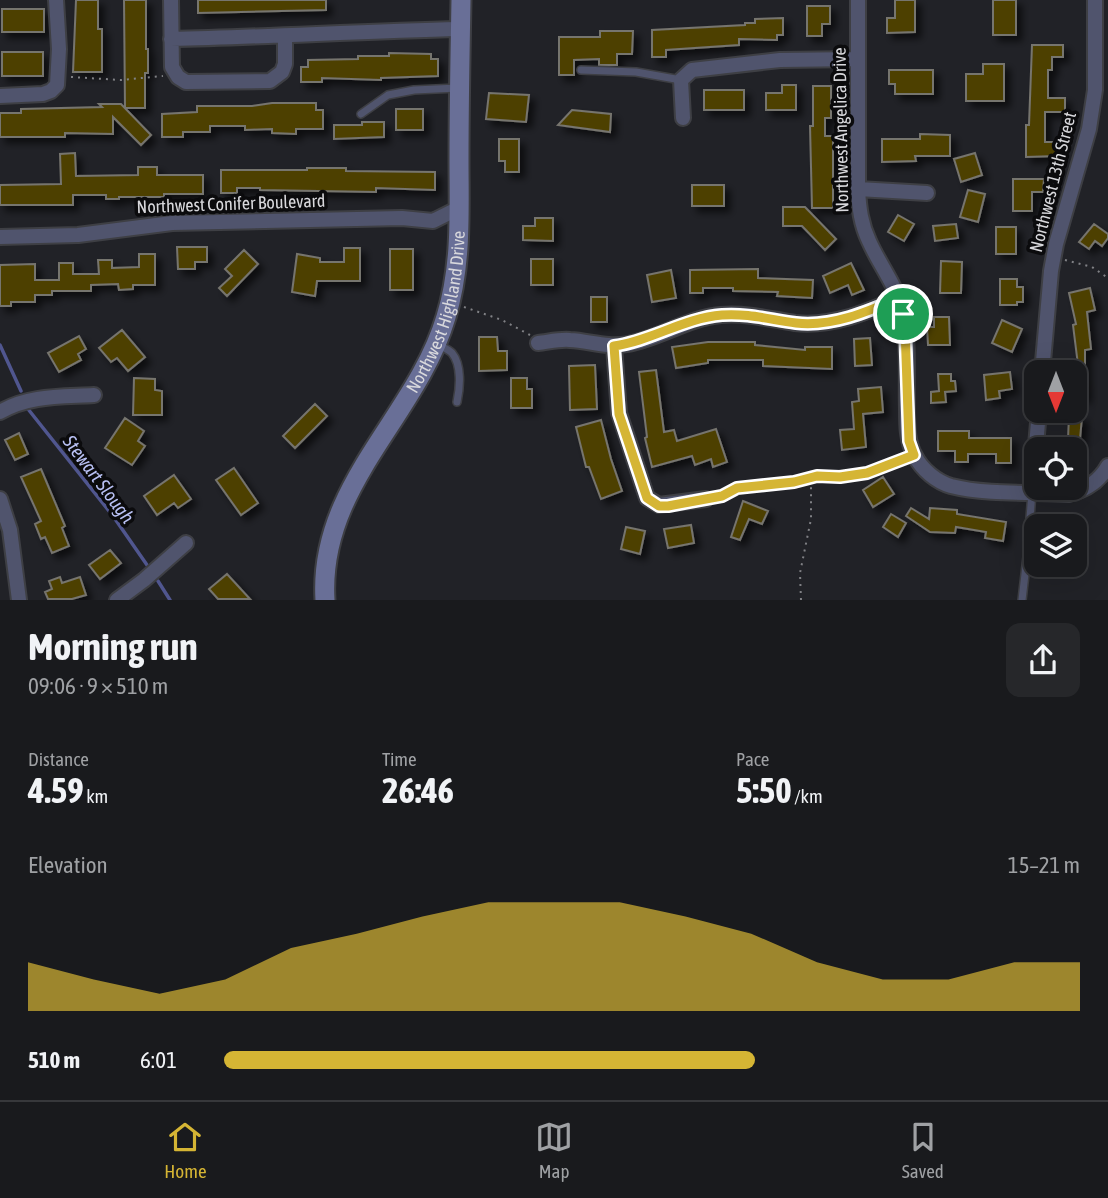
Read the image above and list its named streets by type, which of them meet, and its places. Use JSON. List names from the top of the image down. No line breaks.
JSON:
{"streets":{"main road":["Northwest Highland Drive"],"street":["Northwest Angelica Drive","Northwest 13th Street","Northwest Conifer Boulevard"]},"crossings":[["Northwest Conifer Boulevard","Northwest Highland Drive"]],"water":["Stewart Slough"],"north":"bottom","page":{"heading":["Morning run","09:06 · 9 × 510 m"],"stats":[["Distance","4.59 km"],["Time","26:46"],["Pace","5:50 /km"]],"chart":["Elevation","15–21 m"],"list":[{"name":"510 m","note":"6:01"}],"tabs":["Home","Map","Saved"]}}
